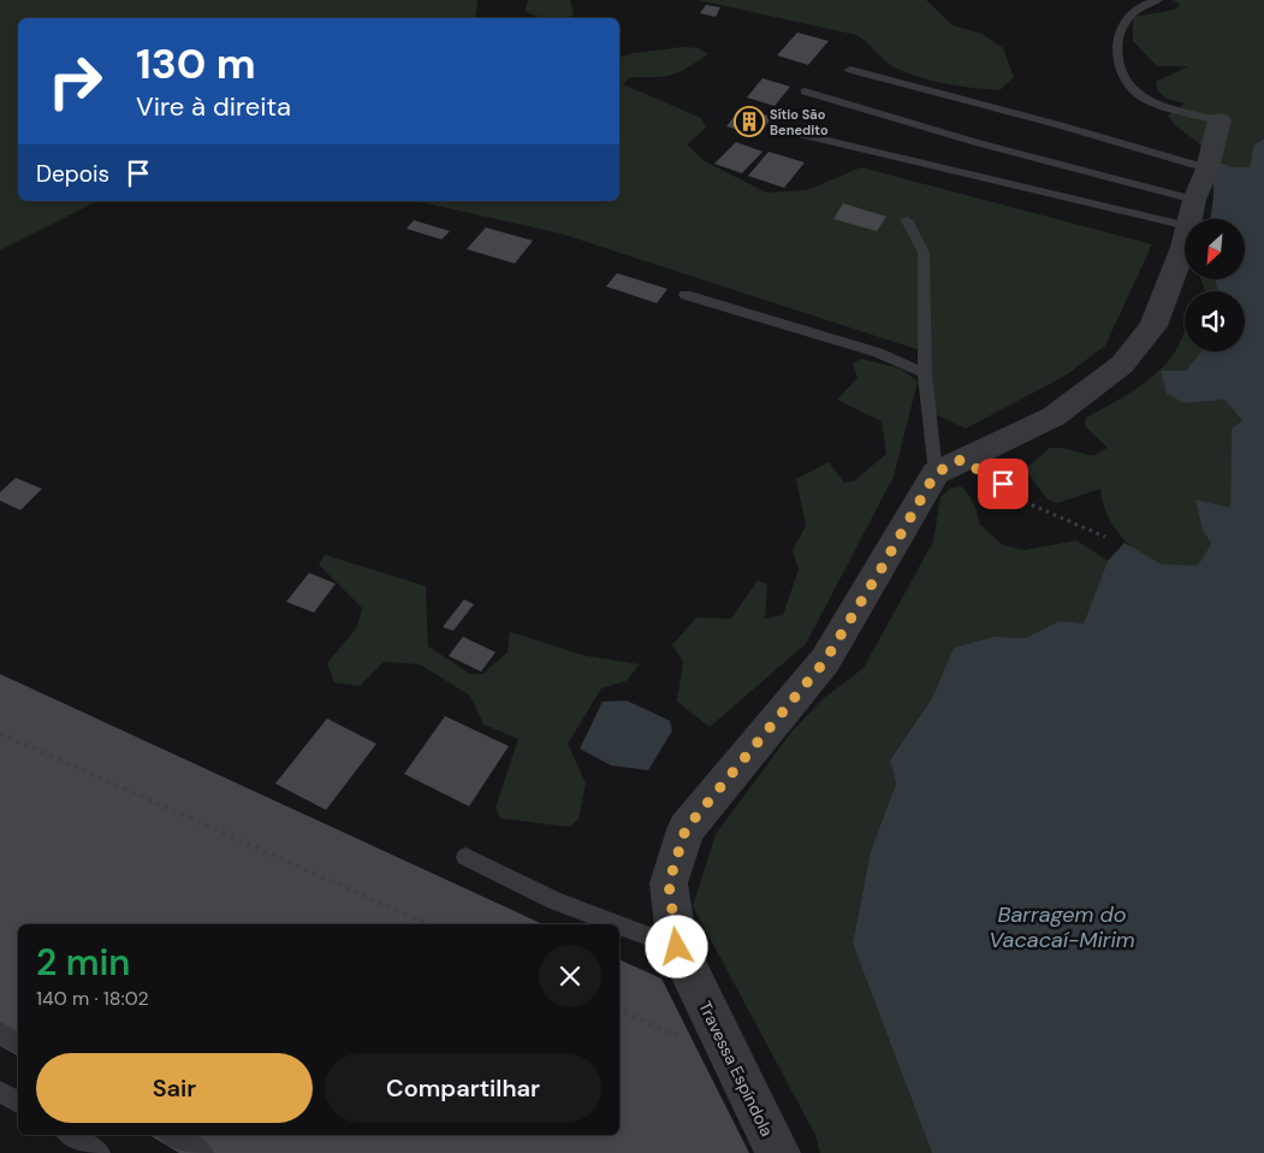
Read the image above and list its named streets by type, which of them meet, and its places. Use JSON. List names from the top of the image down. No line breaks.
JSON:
{"streets":{"street":["Travessa Espíndola"]},"water":["Barragem do Vacacaí-Mirim"],"places":{"building":["Sítio São Benedito"]},"north":"bottom left","page":{"turn":["130 m","Vire à direita"],"then":"Depois","heading":["2 min","140 m · 18:02"],"buttons":["Sair","Compartilhar"]}}
